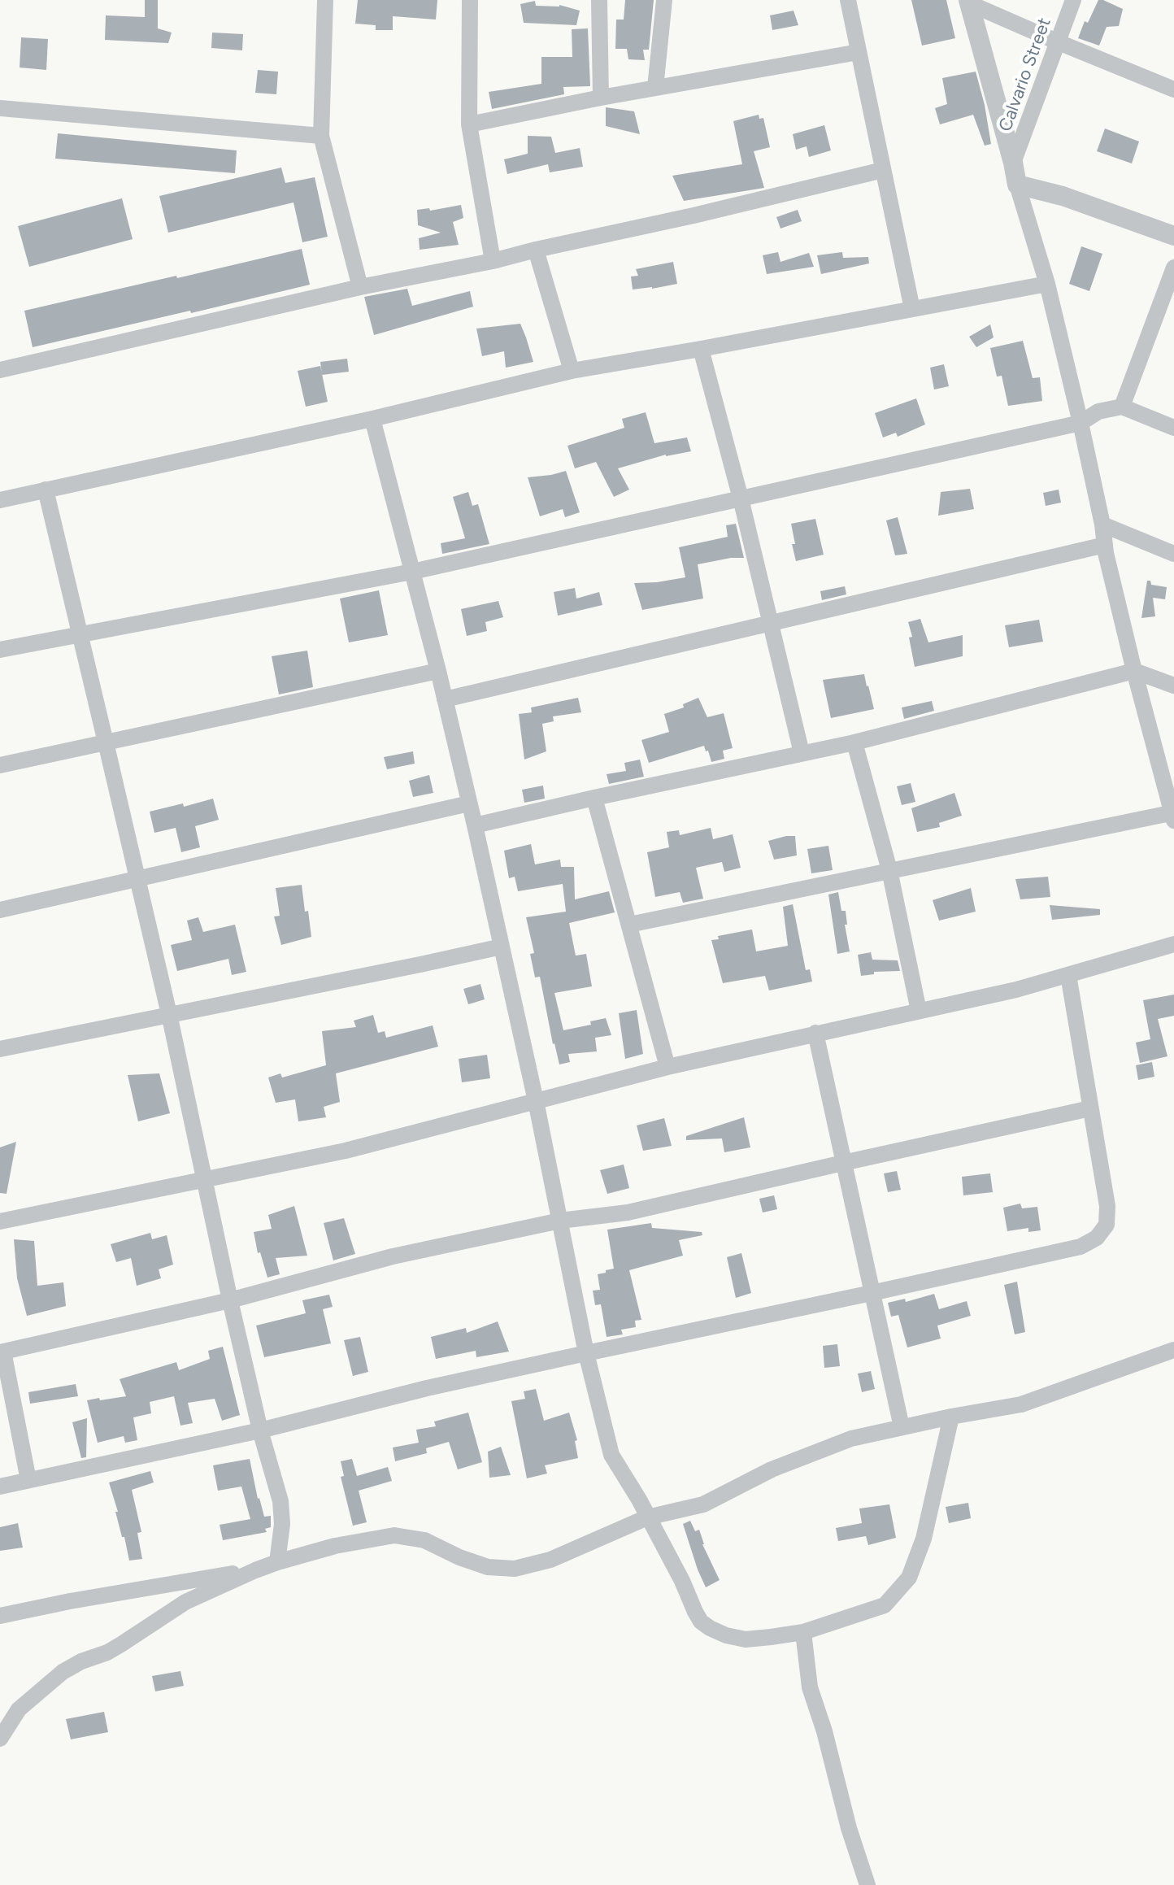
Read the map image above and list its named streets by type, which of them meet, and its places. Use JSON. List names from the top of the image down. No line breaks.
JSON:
{"streets":{"street":["Calvario Street"]}}
